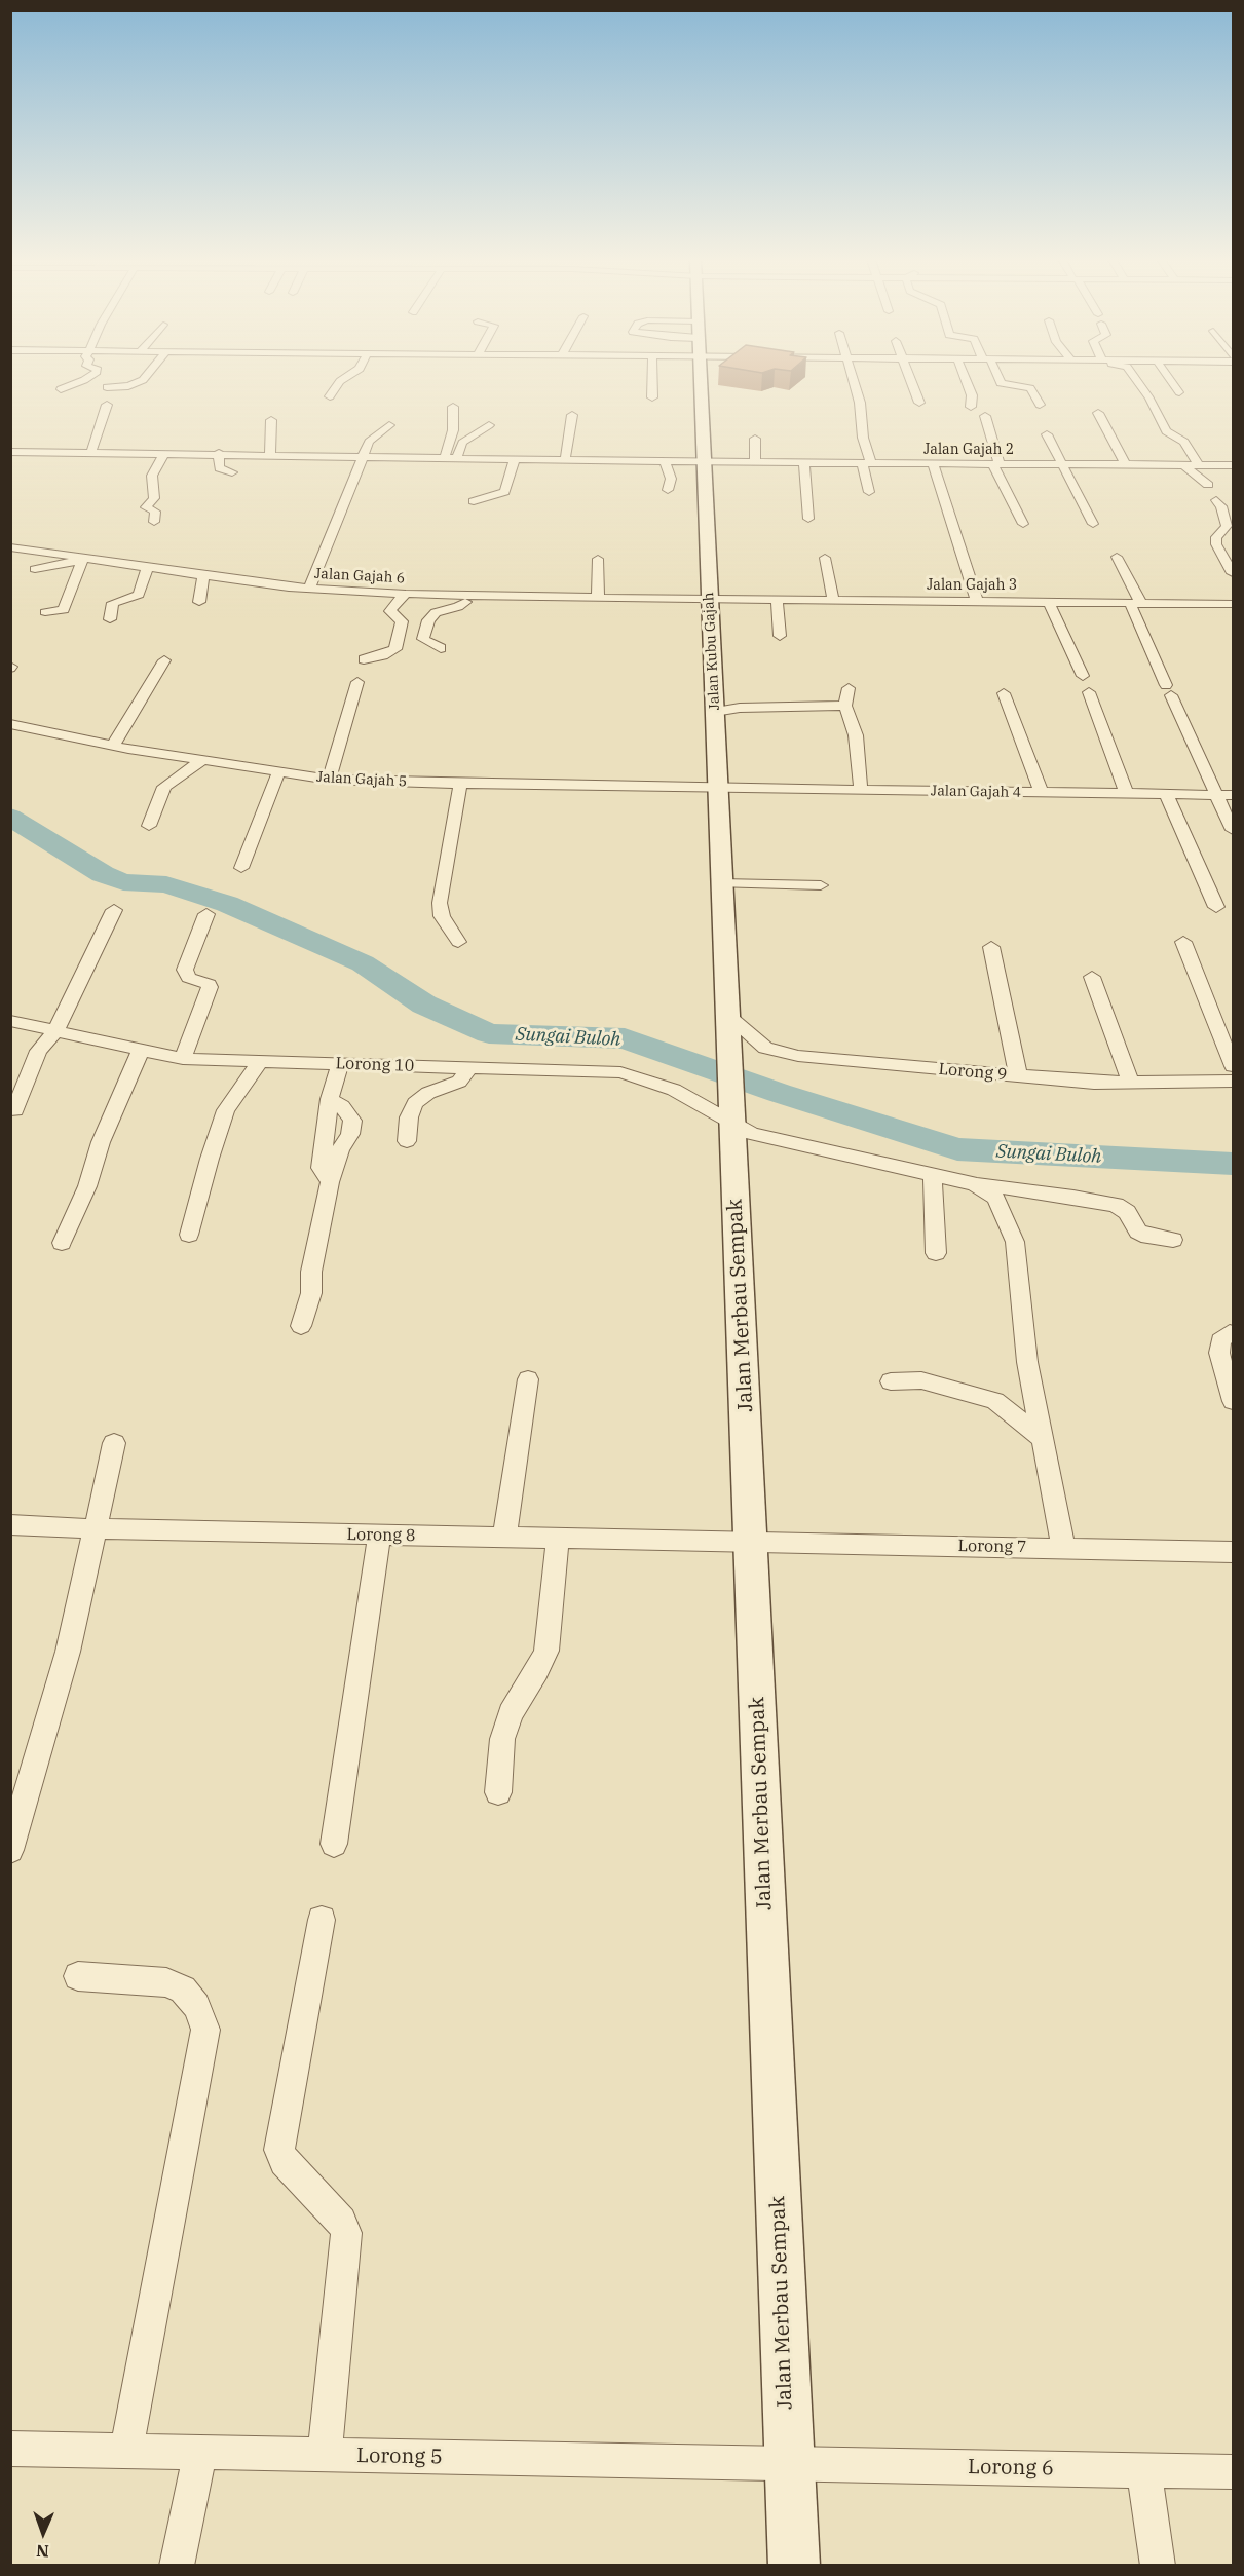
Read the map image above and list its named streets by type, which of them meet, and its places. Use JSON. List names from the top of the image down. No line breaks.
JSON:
{"streets":{"street":["Jalan Gajah 2","Jalan Gajah 6","Jalan Gajah 3","Jalan Kubu Gajah","Jalan Gajah 5","Jalan Gajah 4","Lorong 10","Lorong 9","Jalan Merbau Sempak","Lorong 8","Lorong 7","Lorong 5","Lorong 6"]},"crossings":[["Jalan Gajah 2","Jalan Kubu Gajah"],["Jalan Gajah 6","Jalan Gajah 3"],["Jalan Gajah 6","Jalan Kubu Gajah"],["Jalan Gajah 3","Jalan Kubu Gajah"],["Jalan Kubu Gajah","Jalan Gajah 5"],["Jalan Kubu Gajah","Jalan Gajah 4"],["Jalan Kubu Gajah","Lorong 9"],["Jalan Kubu Gajah","Jalan Merbau Sempak"],["Jalan Gajah 5","Jalan Gajah 4"],["Lorong 10","Jalan Merbau Sempak"],["Jalan Merbau Sempak","Lorong 8"],["Jalan Merbau Sempak","Lorong 7"],["Jalan Merbau Sempak","Lorong 5"],["Jalan Merbau Sempak","Lorong 6"],["Lorong 8","Lorong 7"],["Lorong 5","Lorong 6"]],"water":["Sungai Buloh"],"north":"bottom"}
